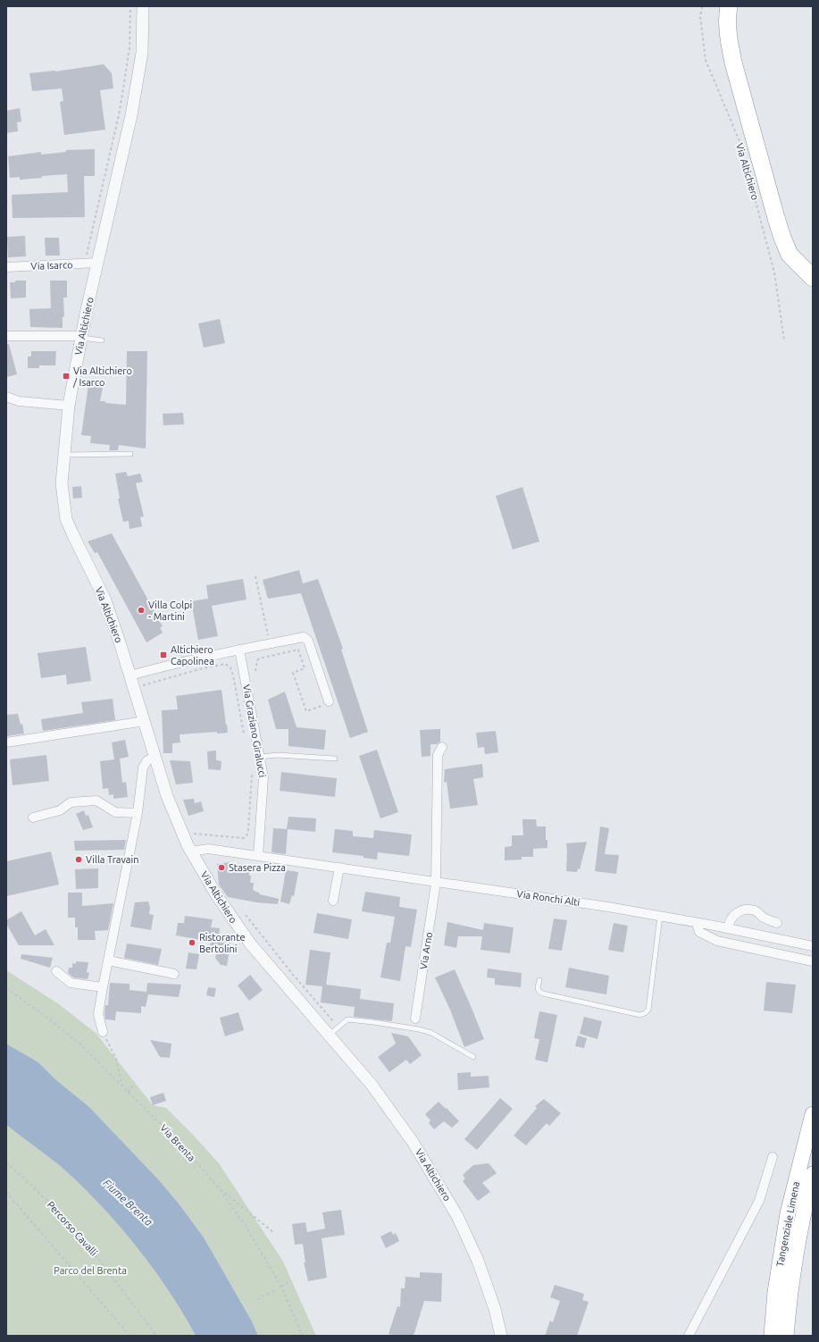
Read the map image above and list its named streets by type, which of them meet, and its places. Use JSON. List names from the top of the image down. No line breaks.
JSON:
{"streets":{"highway":["Tangenziale Limena"],"street":["Via Altichiero","Via Isarco","Via Graziano Giralucci","Via Ronchi Alti","Via Arno"],"path":["Via Brenta","Percorso Cavalli"]},"crossings":[["Via Altichiero","Via Isarco"],["Via Altichiero","Via Ronchi Alti"],["Via Graziano Giralucci","Via Ronchi Alti"],["Via Ronchi Alti","Via Arno"]],"water":["Fiume Brenta"],"parks":["Parco del Brenta"],"places":{"transit":["Via Altichiero / Isarco","Altichiero Capolinea"],"other":["Villa Colpi - Martini","Villa Travain","Stasera Pizza","Ristorante Bertolini"]}}
